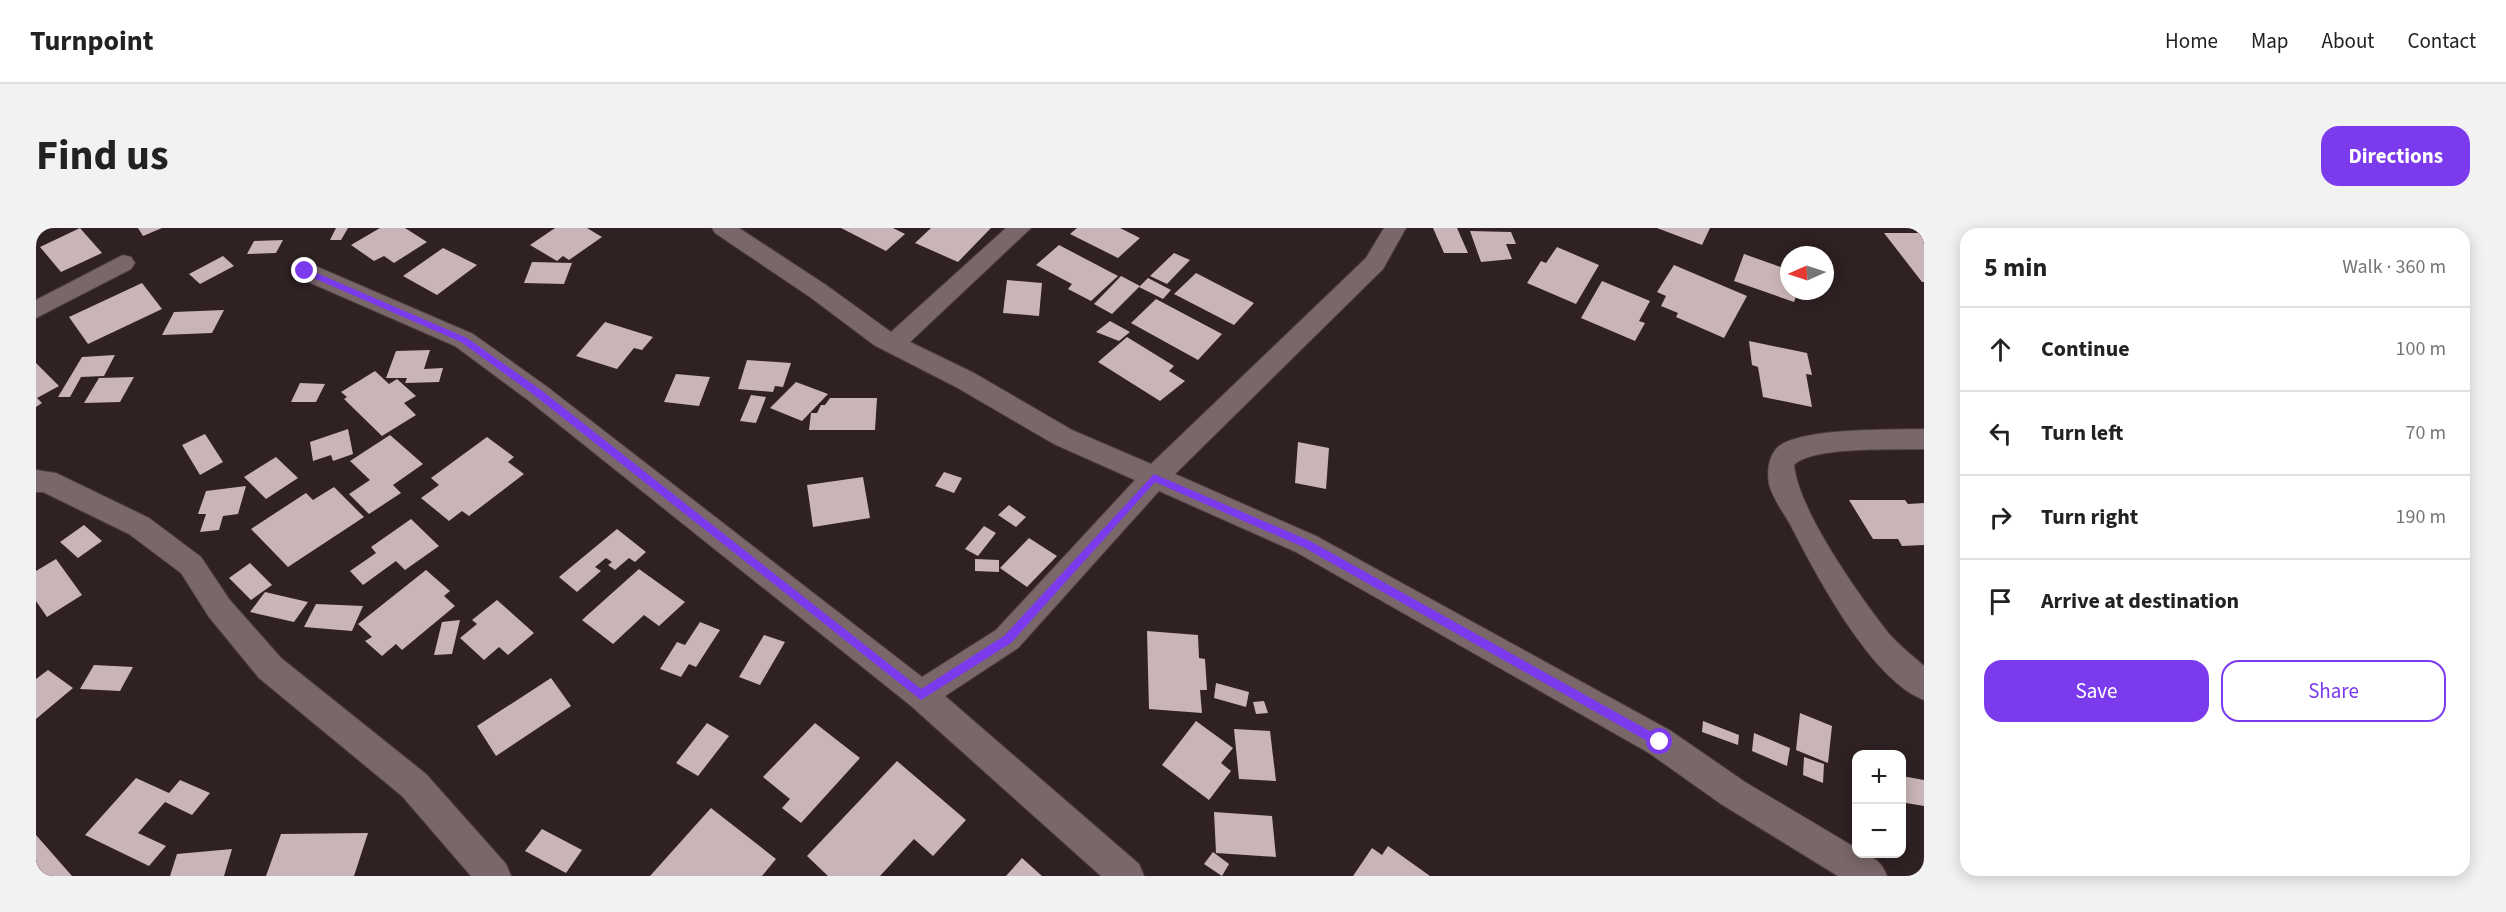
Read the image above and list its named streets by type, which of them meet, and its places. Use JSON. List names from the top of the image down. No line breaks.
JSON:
{"north":"left","page":{"header":"Turnpoint","nav":["Home","Map","About","Contact"],"title":"Find us","buttons":["Directions",["Save","Share"]],"heading":["5 min","Walk · 360 m"],"list":[["Continue","100 m"],["Turn left","70 m"],["Turn right","190 m"],"Arrive at destination"],"map_buttons":["+","−"]}}
